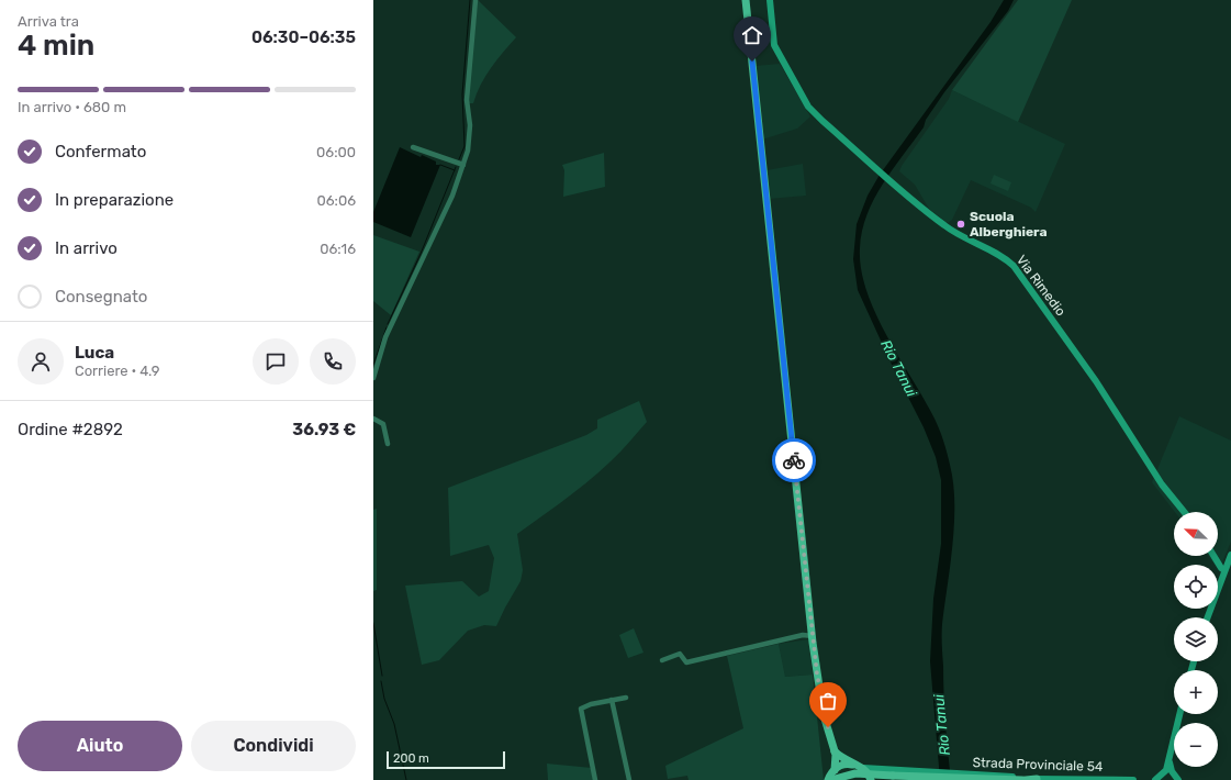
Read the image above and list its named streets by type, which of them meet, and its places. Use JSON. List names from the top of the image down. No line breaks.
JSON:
{"streets":{"street":["Via Rimedio","Strada Provinciale 54"]},"water":["Rio Tanui"],"places":["Scuola Alberghiera"],"scale_bar":"200 m","north":"top left","page":{"heading":["4 min","Arriva tra","06:30–06:35"],"panel":["Luca","Corriere · 4.9","Ordine #2892","36.93 €"],"bar":"In arrivo · 680 m","list":[["Confermato","06:00"],["In preparazione","06:06"],["In arrivo","06:16"],"Consegnato"],"map_buttons":["+","−"],"buttons":["Aiuto","Condividi"],"scale":"200 m"}}
